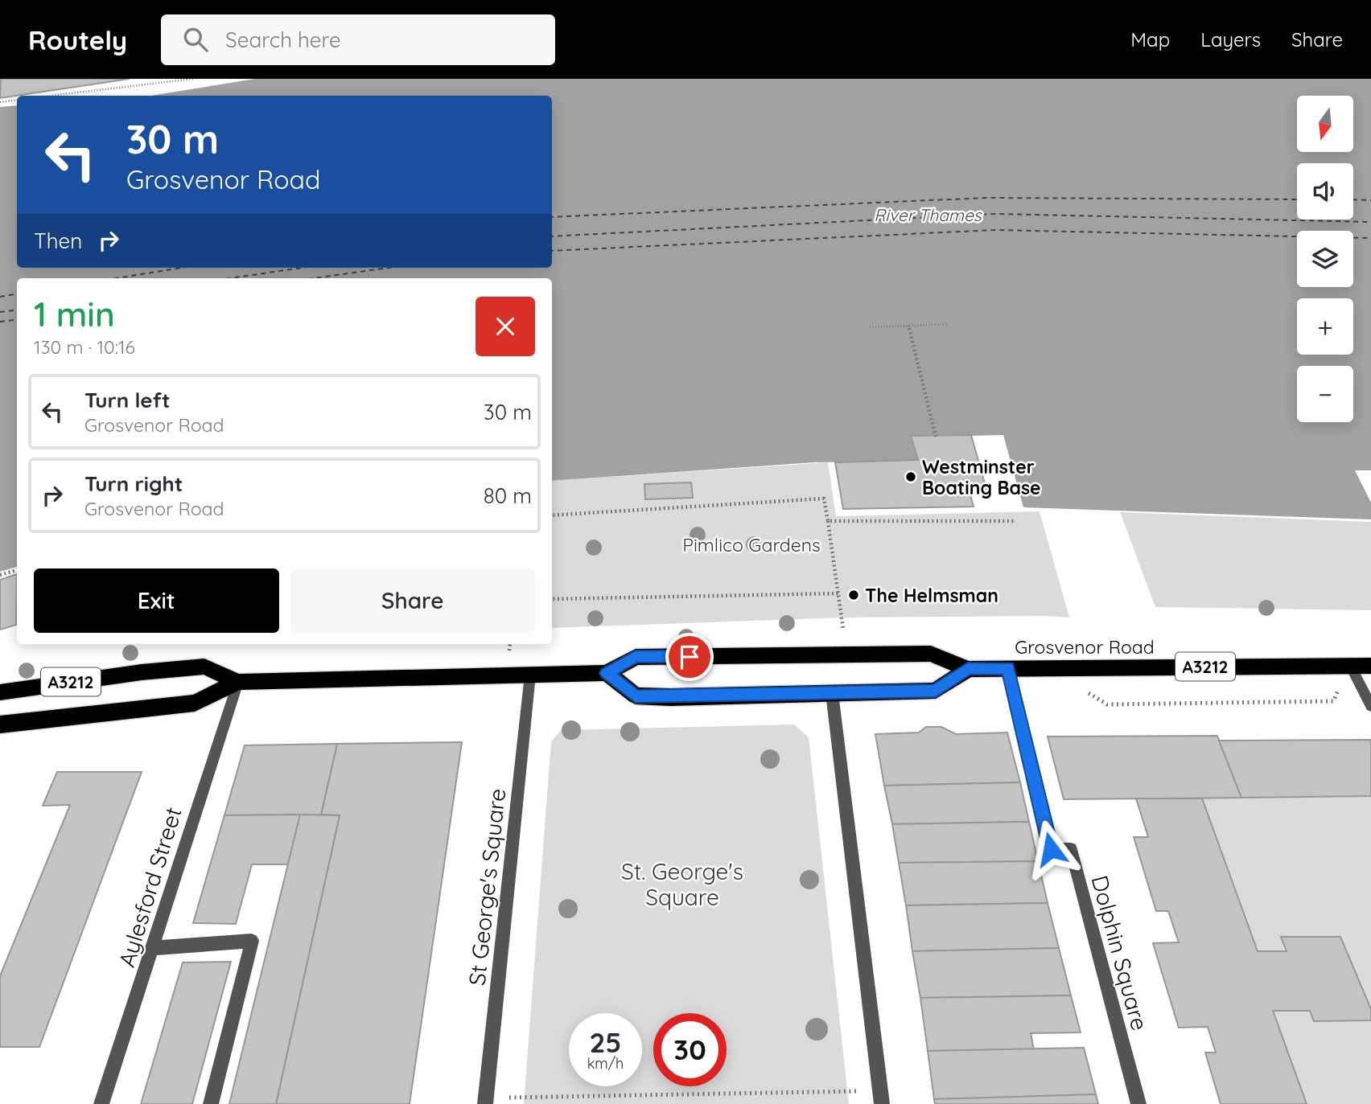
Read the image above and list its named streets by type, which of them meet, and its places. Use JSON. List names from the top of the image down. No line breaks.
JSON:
{"streets":{"highway":["Grosvenor Road","A3212"],"street":["Aylesford Street","St George's Square","Dolphin Square"]},"crossings":[["Grosvenor Road","Aylesford Street"],["Grosvenor Road","St George's Square"],["Grosvenor Road","Dolphin Square"]],"water":["River Thames"],"parks":["Pimlico Gardens","St. George's Square"],"places":["Westminster Boating Base","The Helmsman"],"north":"bottom","page":{"header":"Routely","search":"Search here","nav":["Map","Layers","Share"],"map_buttons":["+","−"],"turn":["30 m","Grosvenor Road"],"then":"Then","heading":["1 min","130 m · 10:16"],"list":[{"name":"Turn left","note":"Grosvenor Road","value":"30 m"},{"name":"Turn right","note":"Grosvenor Road","value":"80 m"}],"buttons":["Exit","Share"],"speed":"25 km/h","limit":"30"}}
